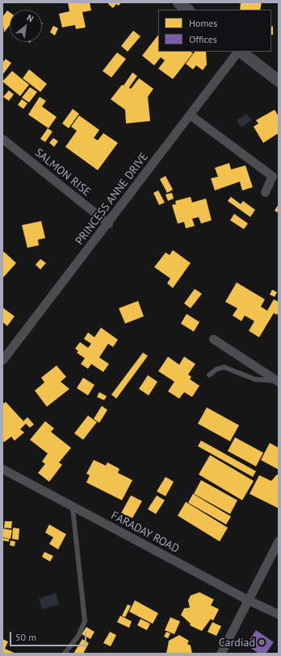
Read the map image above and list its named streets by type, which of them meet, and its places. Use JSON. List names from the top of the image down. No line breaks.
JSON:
{"streets":{"street":["SALMON RISE","PRINCESS ANNE DRIVE","FARADAY ROAD"]},"crossings":[["SALMON RISE","PRINCESS ANNE DRIVE"]],"places":["Cardiad"],"legend":["Homes","Offices"],"scale_bar":"50 m","north":"top right"}
